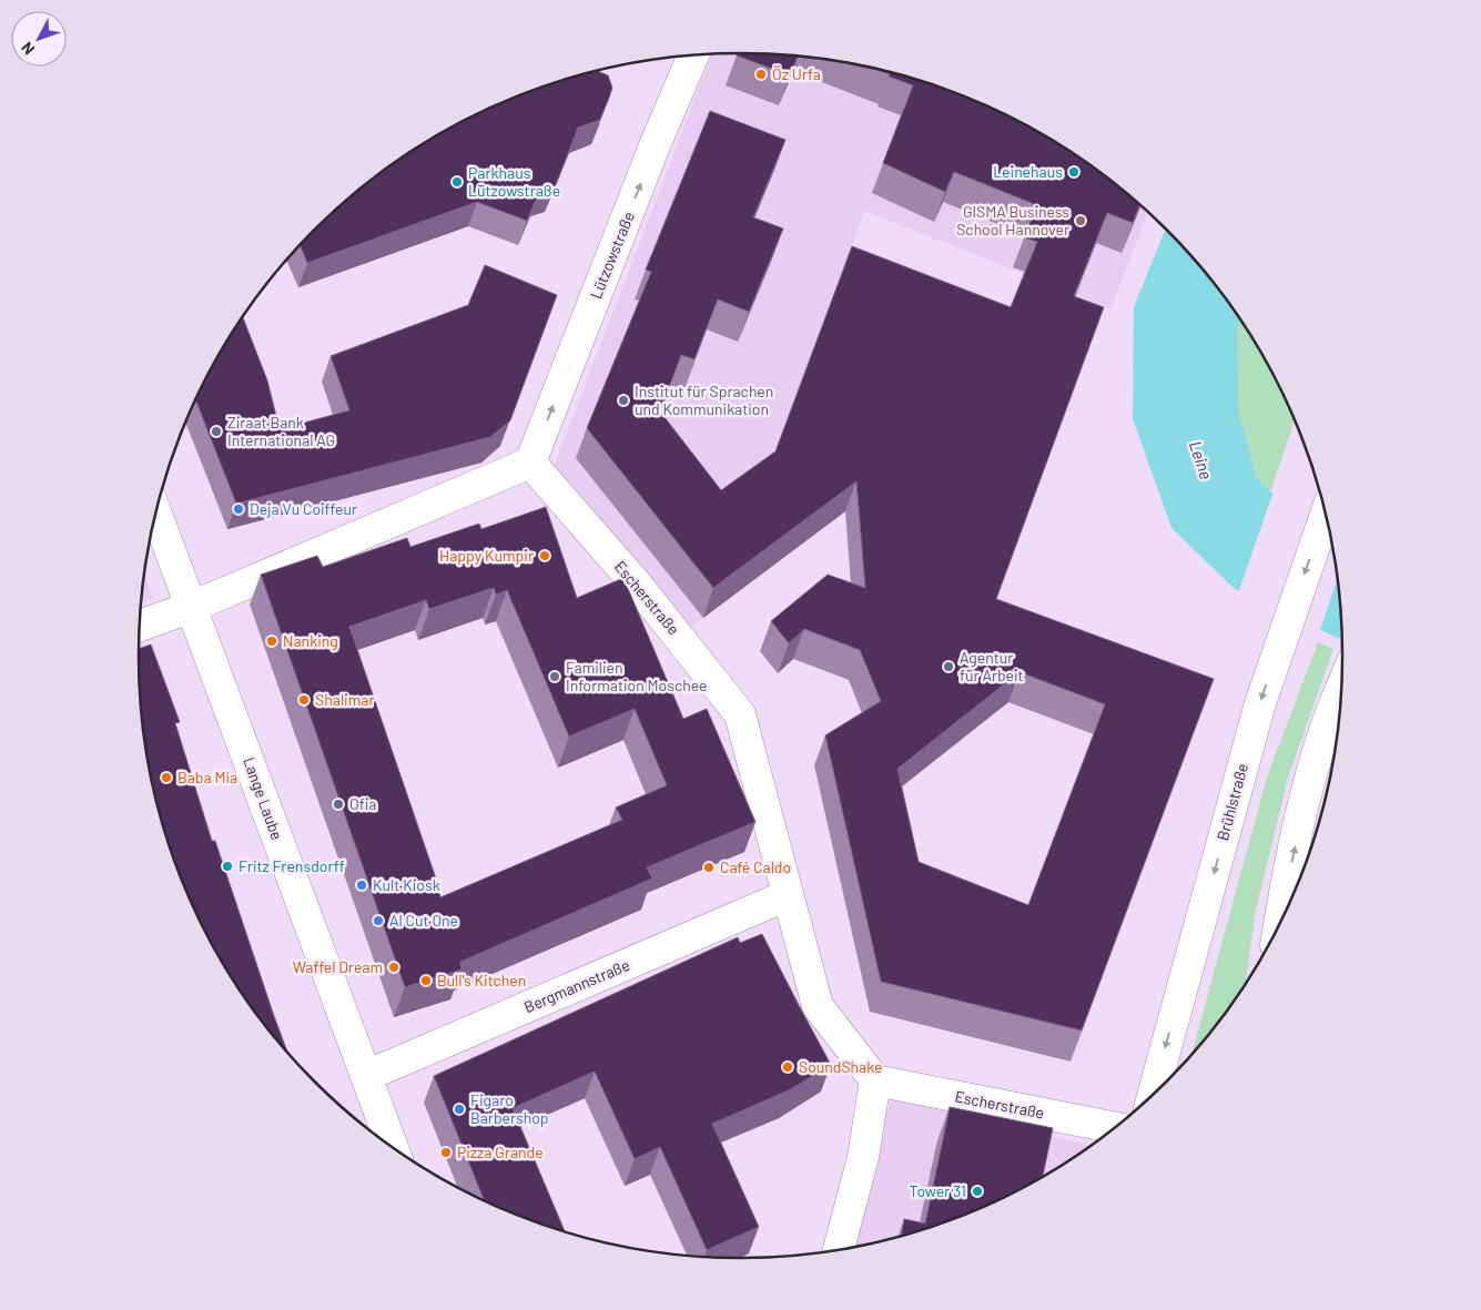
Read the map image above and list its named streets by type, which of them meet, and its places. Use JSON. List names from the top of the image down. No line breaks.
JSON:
{"streets":{"street":["Lützowstraße","Escherstraße","Lange Laube","Brühlstraße","Bergmannstraße"]},"crossings":[["Lützowstraße","Escherstraße"],["Escherstraße","Bergmannstraße"],["Lange Laube","Bergmannstraße"]],"one_way":["Lützowstraße"],"water":["Leine"],"places":["Öz Urfa","Leinehaus","Parkhaus Lützowstraße","GISMA Business School Hannover","Institut für Sprachen und Kommunikation","Ziraat Bank International AG","Deja Vu Coiffeur","Happy Kumpir","Nanking","Agentur für Arbeit","Familien Information Moschee","Shalimar","Baba Mia","Ofia","Fritz Frensdorff","Café Caldo","Kult Kiosk","Al Cut One","Waffel Dream","Bull's Kitchen","SoundShake","Figaro Barbershop","Pizza Grande","Tower 31"],"north":"bottom left"}
